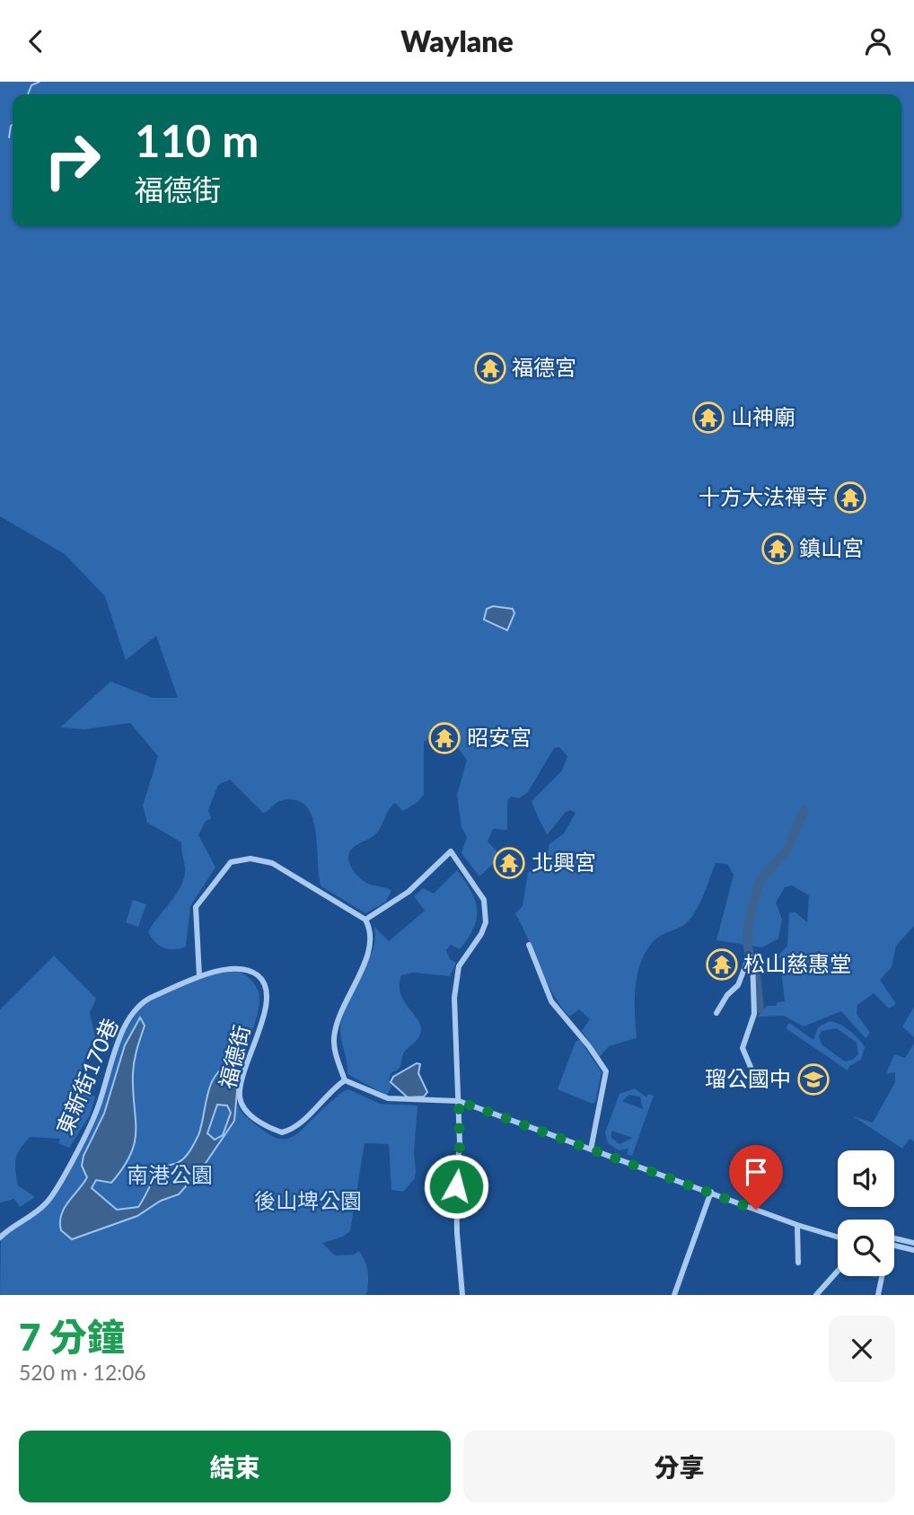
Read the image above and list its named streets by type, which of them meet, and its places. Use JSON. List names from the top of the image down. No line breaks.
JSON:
{"streets":{"street":["福德街","東新街170巷"]},"crossings":[["福德街","東新街170巷"]],"parks":["南港公園","後山埤公園"],"places":{"temple":["福德宮","山神廟","十方大法禪寺","鎮山宮","昭安宮","北興宮","松山慈惠堂"],"school or university":["瑠公國中"]},"page":{"header":"Waylane","turn":["110 m","福德街"],"heading":["7 分鐘","520 m · 12:06"],"buttons":["結束","分享"]}}
